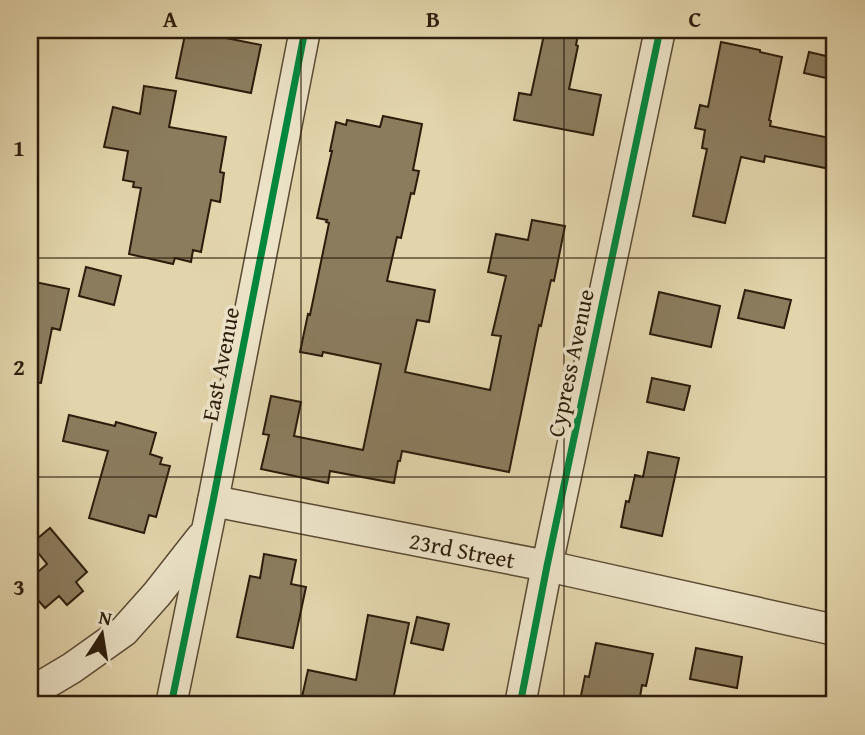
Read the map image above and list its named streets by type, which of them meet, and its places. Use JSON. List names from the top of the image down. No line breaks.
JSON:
{"streets":{"street":["Cypress Avenue","East Avenue","23rd Street"]},"crossings":[["Cypress Avenue","23rd Street"],["East Avenue","23rd Street"]],"north":"top","grid":{"columns":["A","B","C"],"rows":["1","2","3"]}}
